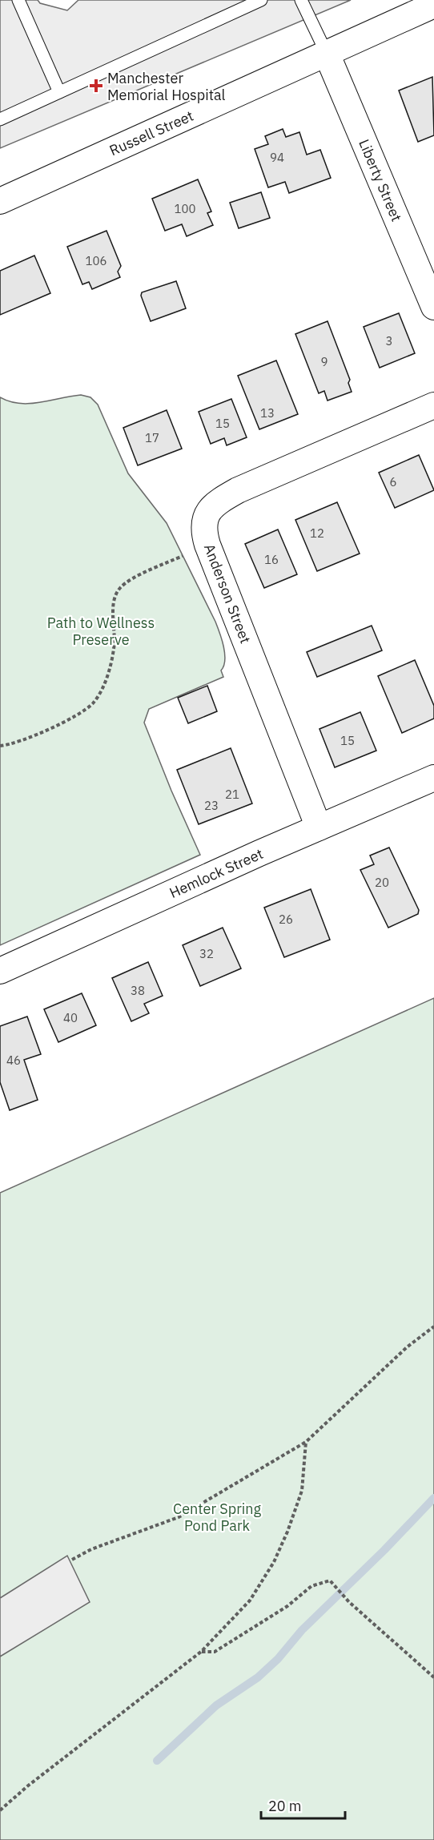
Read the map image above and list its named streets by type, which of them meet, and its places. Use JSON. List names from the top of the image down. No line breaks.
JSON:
{"streets":{"street":["Russell Street","Liberty Street","Anderson Street","Hemlock Street"]},"crossings":[["Russell Street","Liberty Street"],["Anderson Street","Hemlock Street"]],"parks":["Path to Wellness Preserve","Center Spring Pond Park"],"places":{"health":["Manchester Memorial Hospital"]},"house_numbers":["94","100","106","3","9","13","15","17","6","12","16","15","21","23","20","26","32","38","40","46"],"scale_bar":"20 m"}
